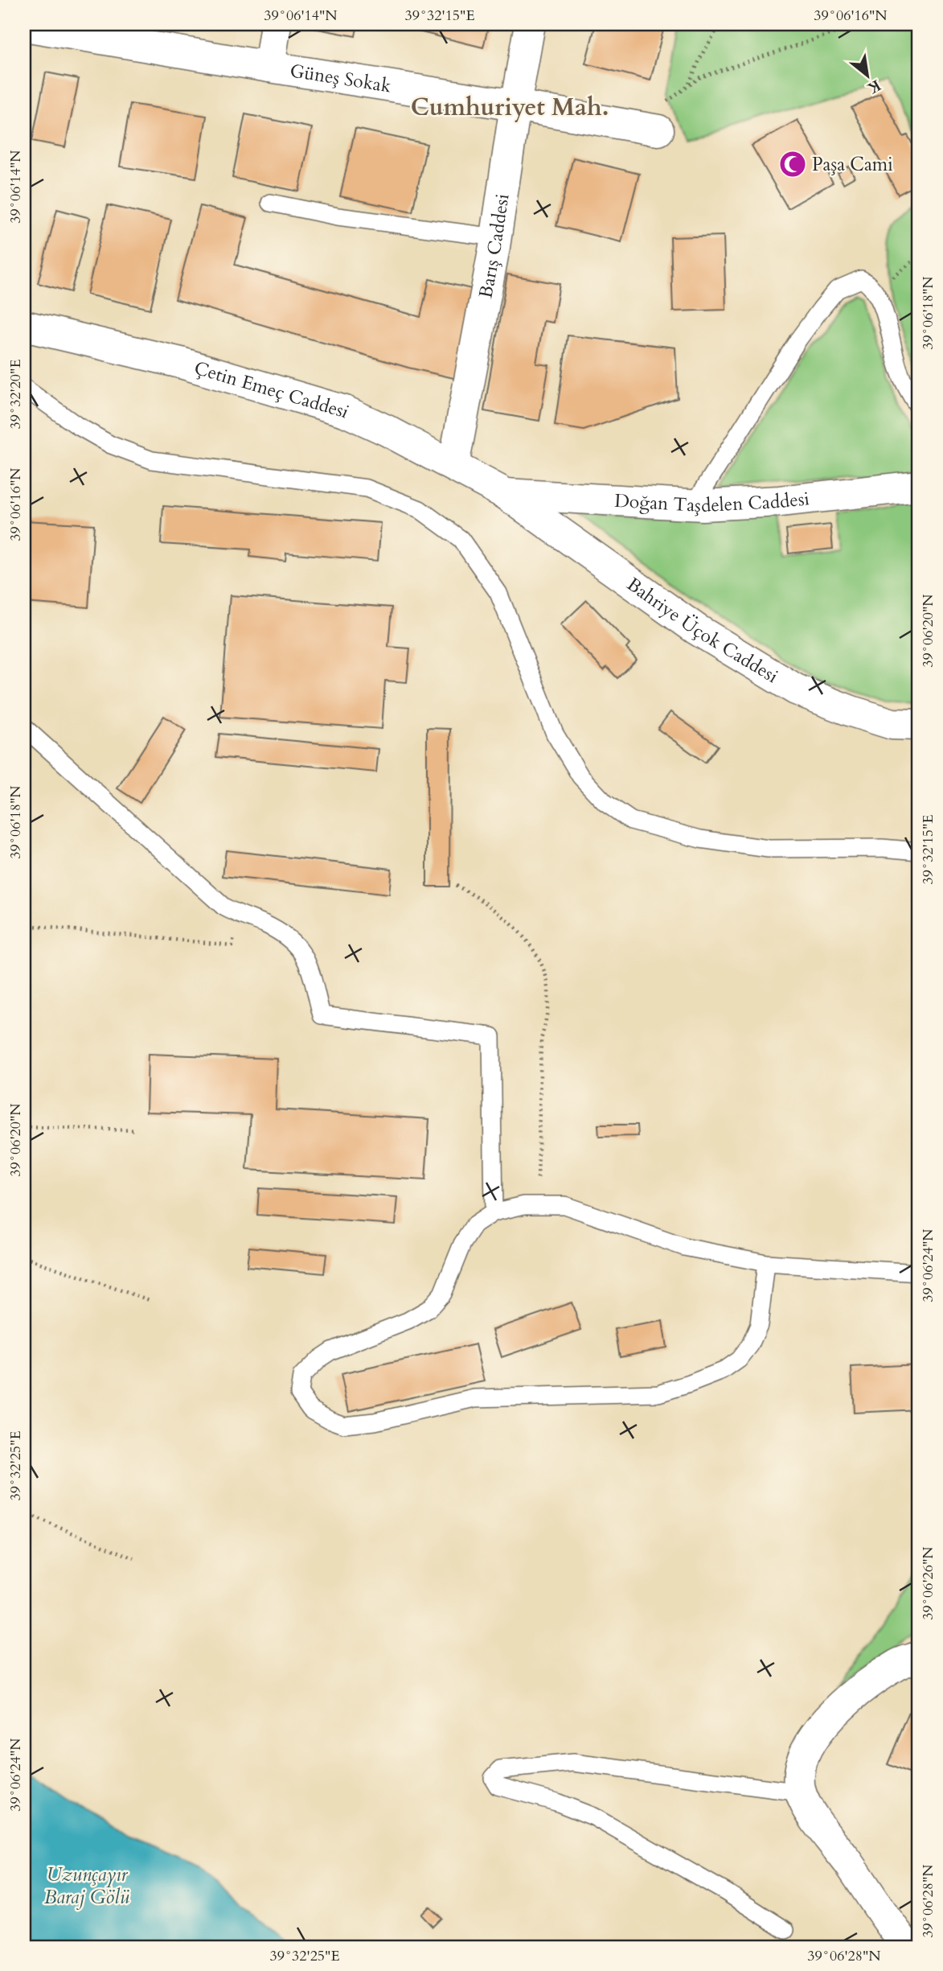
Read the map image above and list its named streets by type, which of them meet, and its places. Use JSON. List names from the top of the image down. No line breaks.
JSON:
{"streets":{"street":["Güneş Sokak","Barış Caddesi","Çetin Emeç Caddesi","Doğan Taşdelen Caddesi","Bahriye Üçok Caddesi"]},"crossings":[["Güneş Sokak","Barış Caddesi"],["Barış Caddesi","Çetin Emeç Caddesi"],["Çetin Emeç Caddesi","Doğan Taşdelen Caddesi"],["Çetin Emeç Caddesi","Bahriye Üçok Caddesi"],["Doğan Taşdelen Caddesi","Bahriye Üçok Caddesi"]],"districts":["Cumhuriyet Mah."],"water":["Uzunçayır Baraj Gölü"],"places":{"mosque":["Paşa Cami"]},"north":"bottom right","coordinates":["39°06'14\"N","39°32'15\"E","39°06'16\"N","39°06'18\"N","39°32'20\"E","39°06'20\"N","39°06'24\"N","39°32'25\"E","39°06'26\"N","39°06'28\"N"]}
